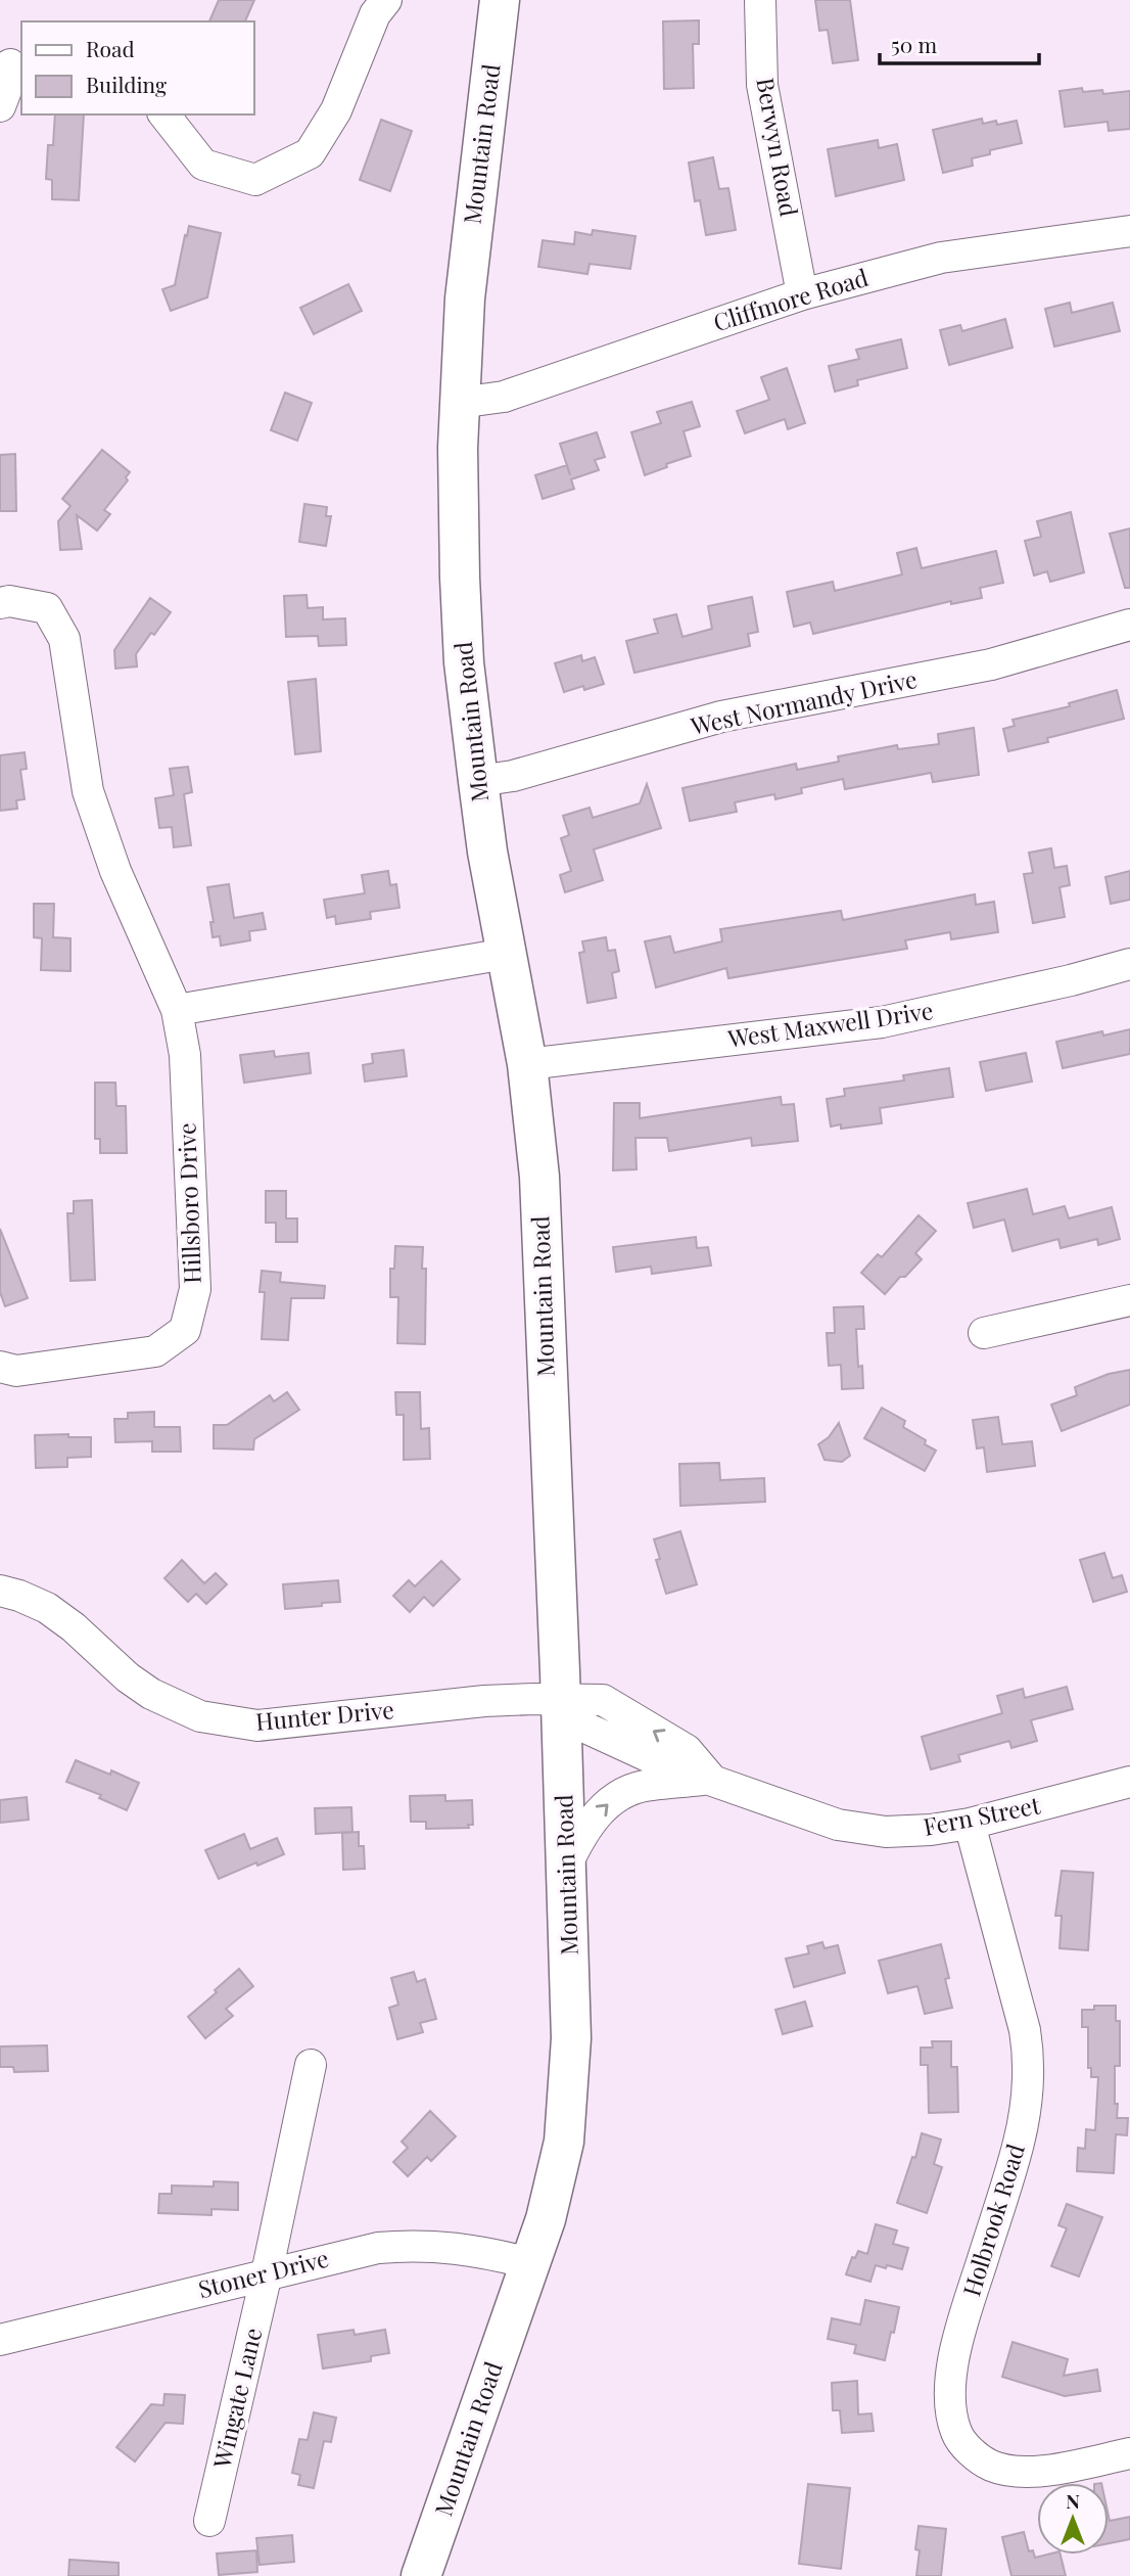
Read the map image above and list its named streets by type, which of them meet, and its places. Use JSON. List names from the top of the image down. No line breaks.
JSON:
{"streets":{"main road":["Mountain Road"],"street":["Berwyn Road","Cliffmore Road","West Normandy Drive","West Maxwell Drive","Hillsboro Drive","Hunter Drive","Fern Street","Holbrook Road","Stoner Drive","Wingate Lane"]},"crossings":[["Mountain Road","Cliffmore Road"],["Mountain Road","West Normandy Drive"],["Mountain Road","West Maxwell Drive"],["Mountain Road","Hunter Drive"],["Mountain Road","Fern Street"],["Mountain Road","Stoner Drive"],["Berwyn Road","Cliffmore Road"],["Hunter Drive","Fern Street"],["Fern Street","Holbrook Road"],["Stoner Drive","Wingate Lane"]],"legend":["Road","Building"],"scale_bar":"50 m","north":"top"}
